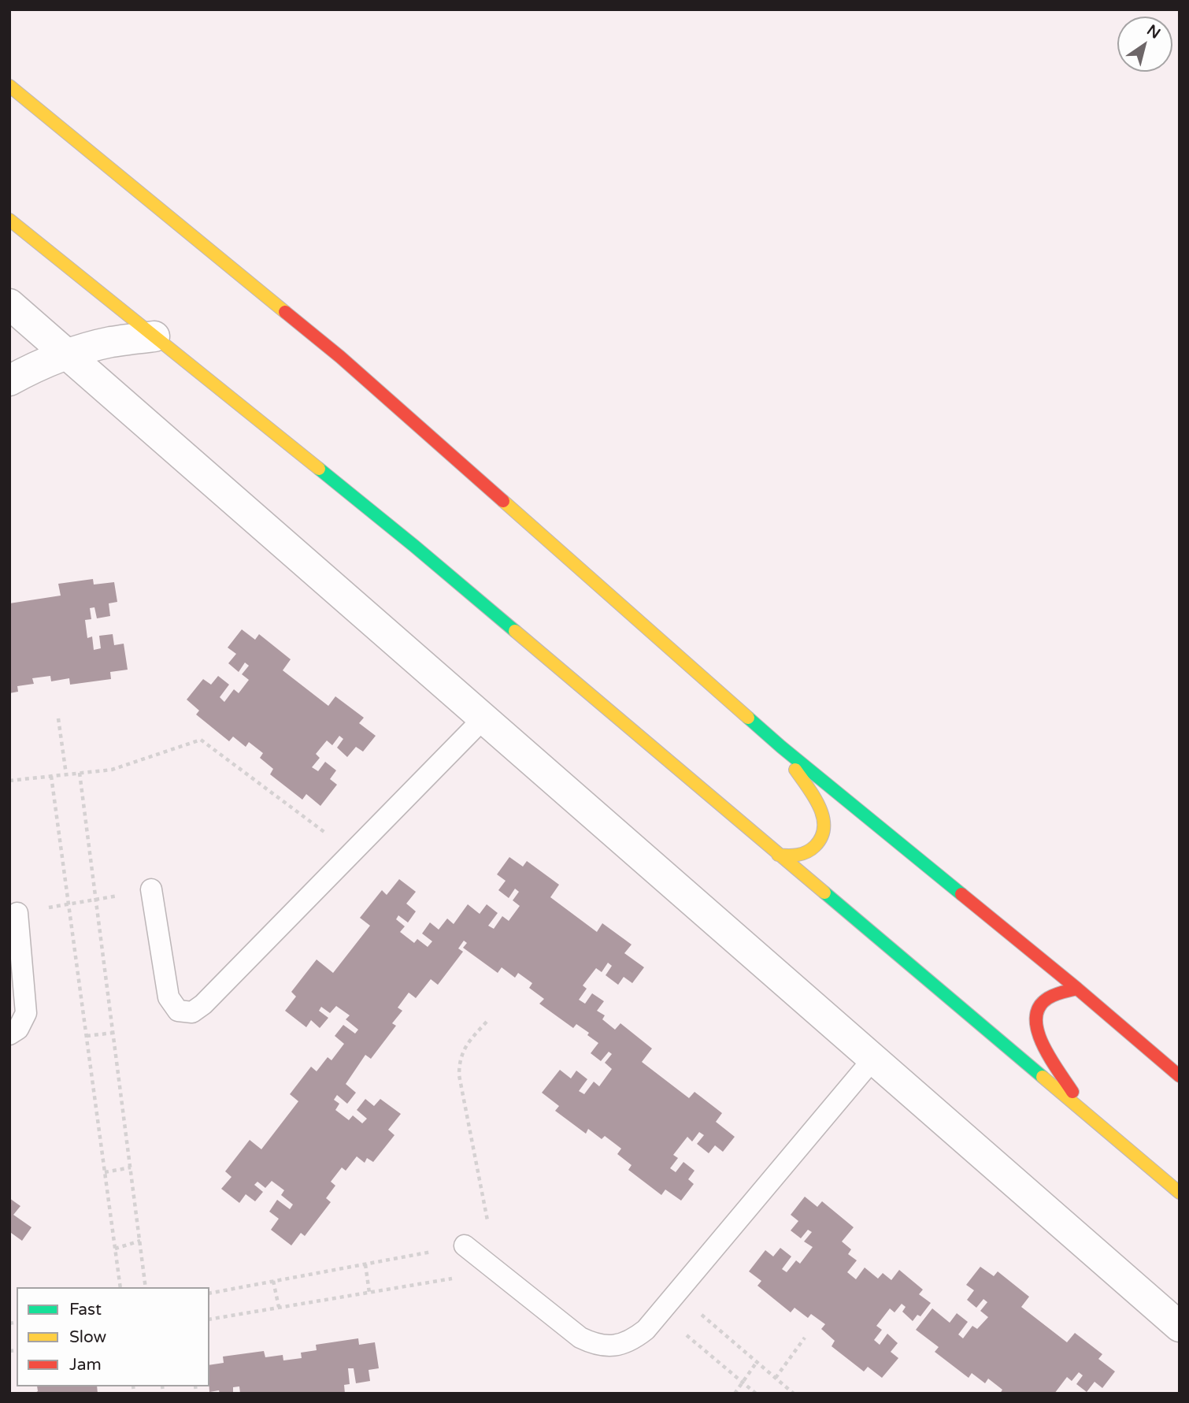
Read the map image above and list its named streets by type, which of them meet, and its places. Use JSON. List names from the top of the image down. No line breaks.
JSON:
{"legend":["Fast","Slow","Jam"],"north":"top right"}
